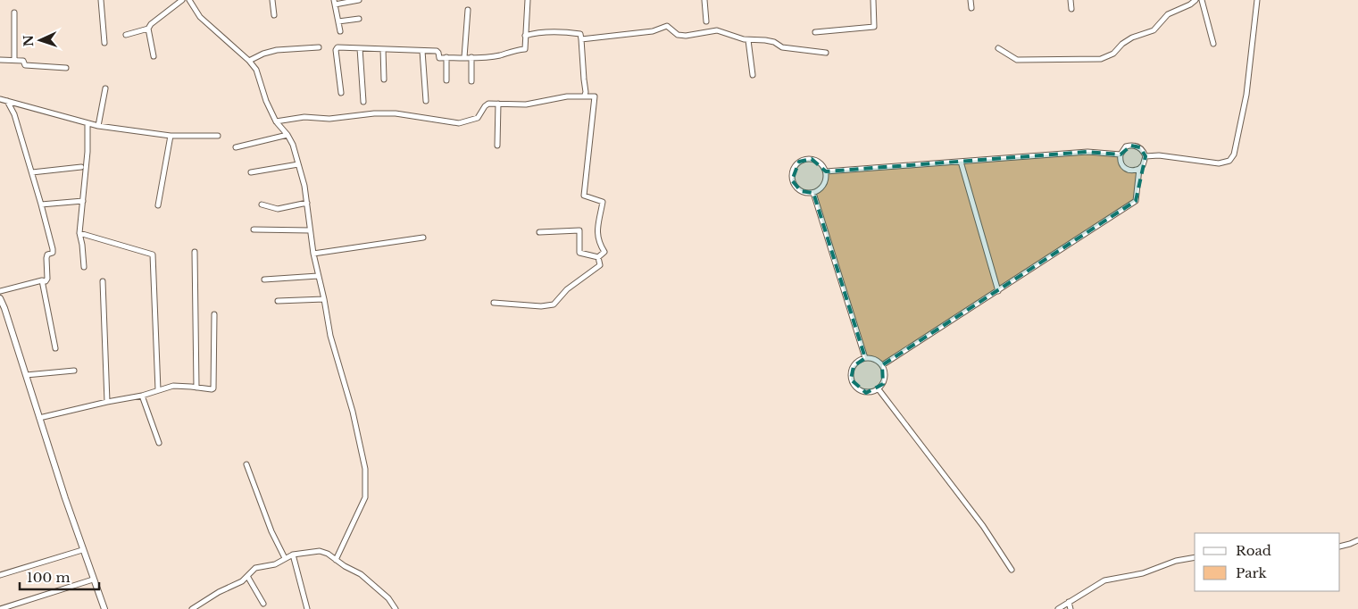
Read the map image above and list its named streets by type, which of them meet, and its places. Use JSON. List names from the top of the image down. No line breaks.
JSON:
{"legend":["Road","Park"],"scale_bar":"100 m","north":"left"}
